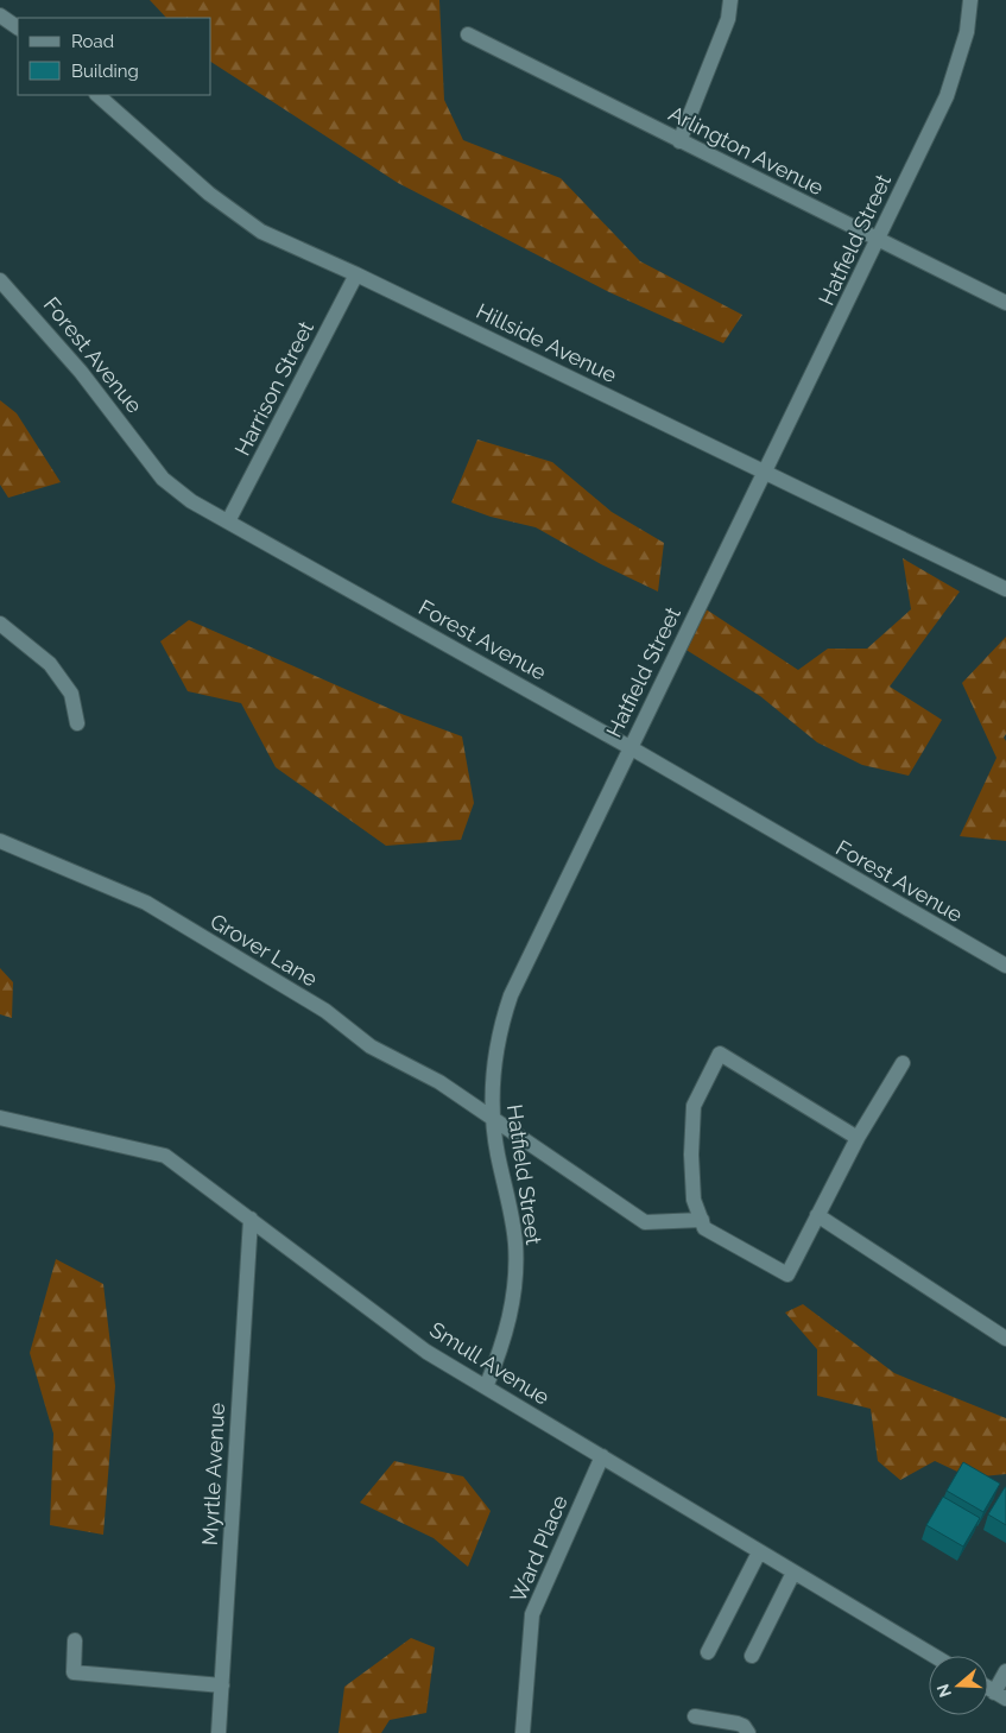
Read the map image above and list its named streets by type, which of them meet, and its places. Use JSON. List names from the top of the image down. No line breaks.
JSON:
{"streets":{"street":["Arlington Avenue","Hatfield Street","Hillside Avenue","Forest Avenue","Harrison Street","Grover Lane","Smull Avenue","Myrtle Avenue","Ward Place"]},"crossings":[["Arlington Avenue","Hatfield Street"],["Hatfield Street","Hillside Avenue"],["Hatfield Street","Forest Avenue"],["Hatfield Street","Grover Lane"],["Hatfield Street","Smull Avenue"],["Hillside Avenue","Harrison Street"],["Forest Avenue","Harrison Street"],["Smull Avenue","Myrtle Avenue"],["Smull Avenue","Ward Place"]],"legend":["Road","Building"],"north":"left"}
